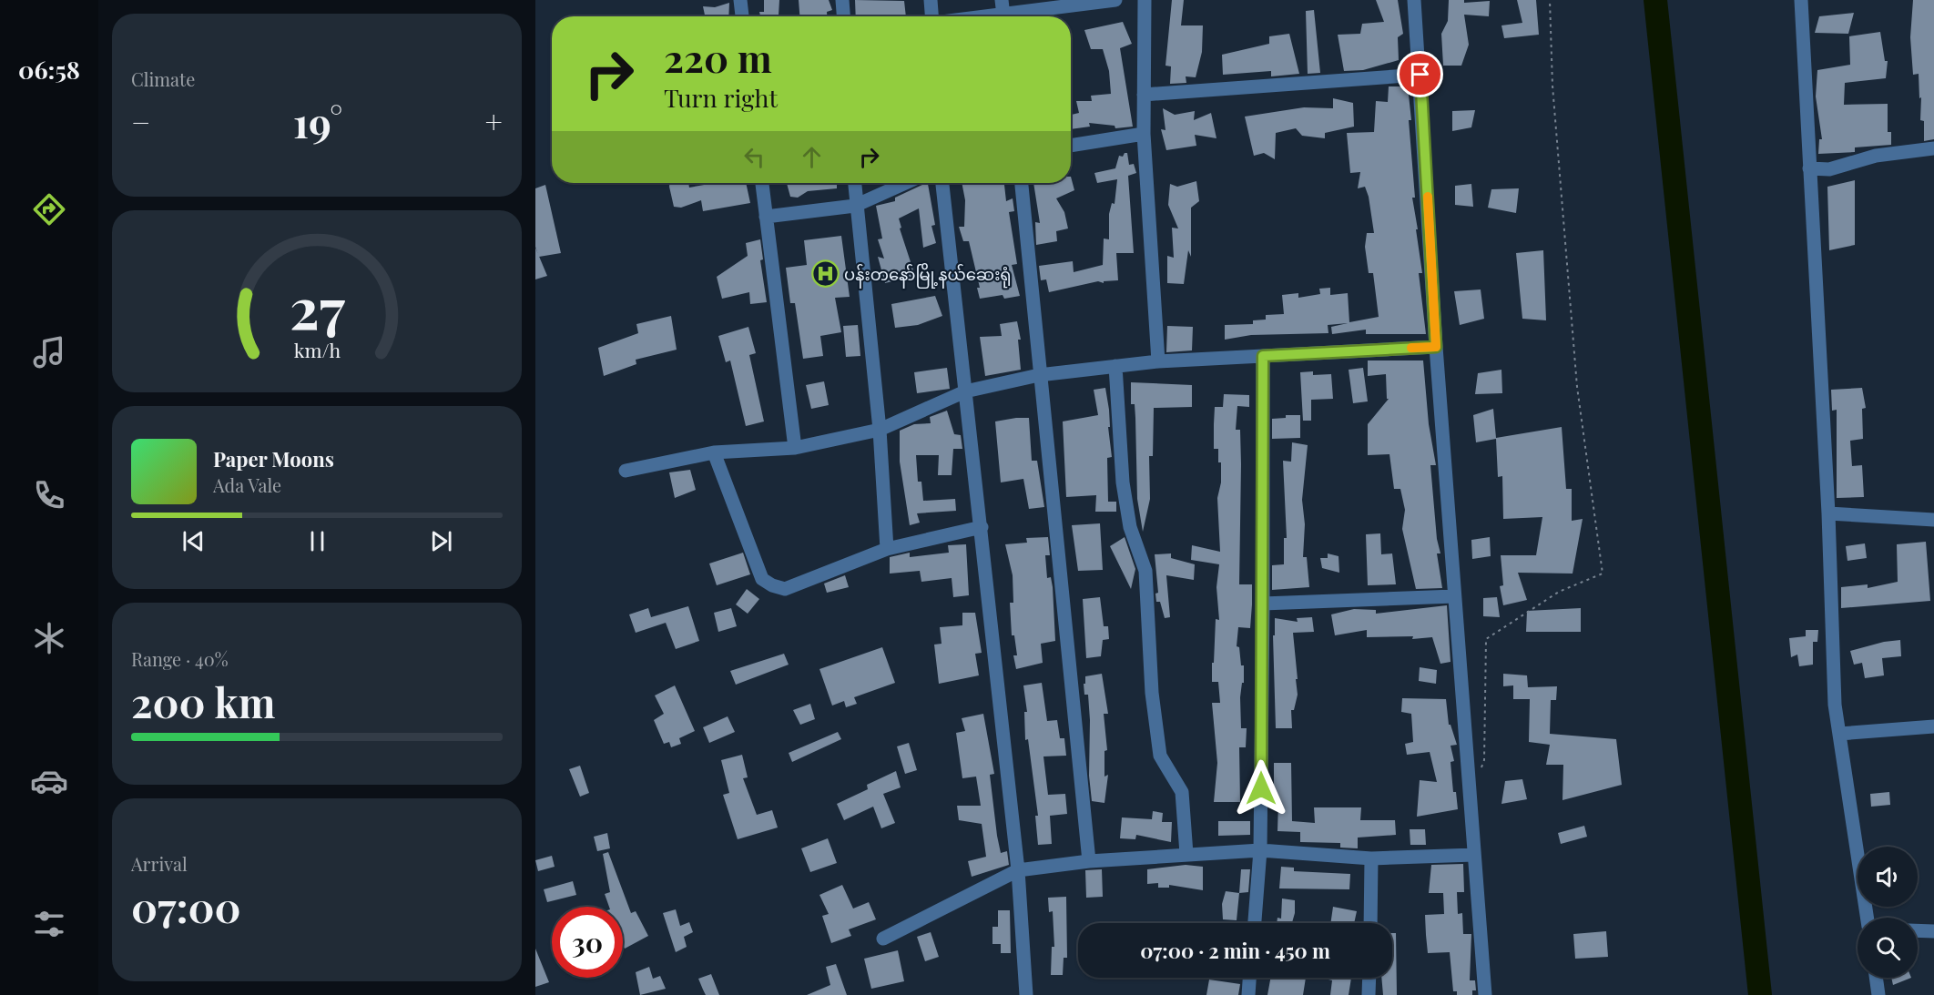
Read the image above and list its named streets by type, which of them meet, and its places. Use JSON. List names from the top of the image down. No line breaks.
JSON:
{"places":{"hospital":["ပန်းတနော်မြို့နယ်ဆေးရုံ"]},"page":{"tabs":"06:58","tile":["Climate",["Range · 40%","200 km"],["Arrival","07:00"]],"turn":["220 m","Turn right"],"heat":["−","19°","+"],"song":["Paper Moons","Ada Vale"],"limit":"30","trip":"07:00 · 2 min · 450 m","gauge":["27","km/h"]}}
